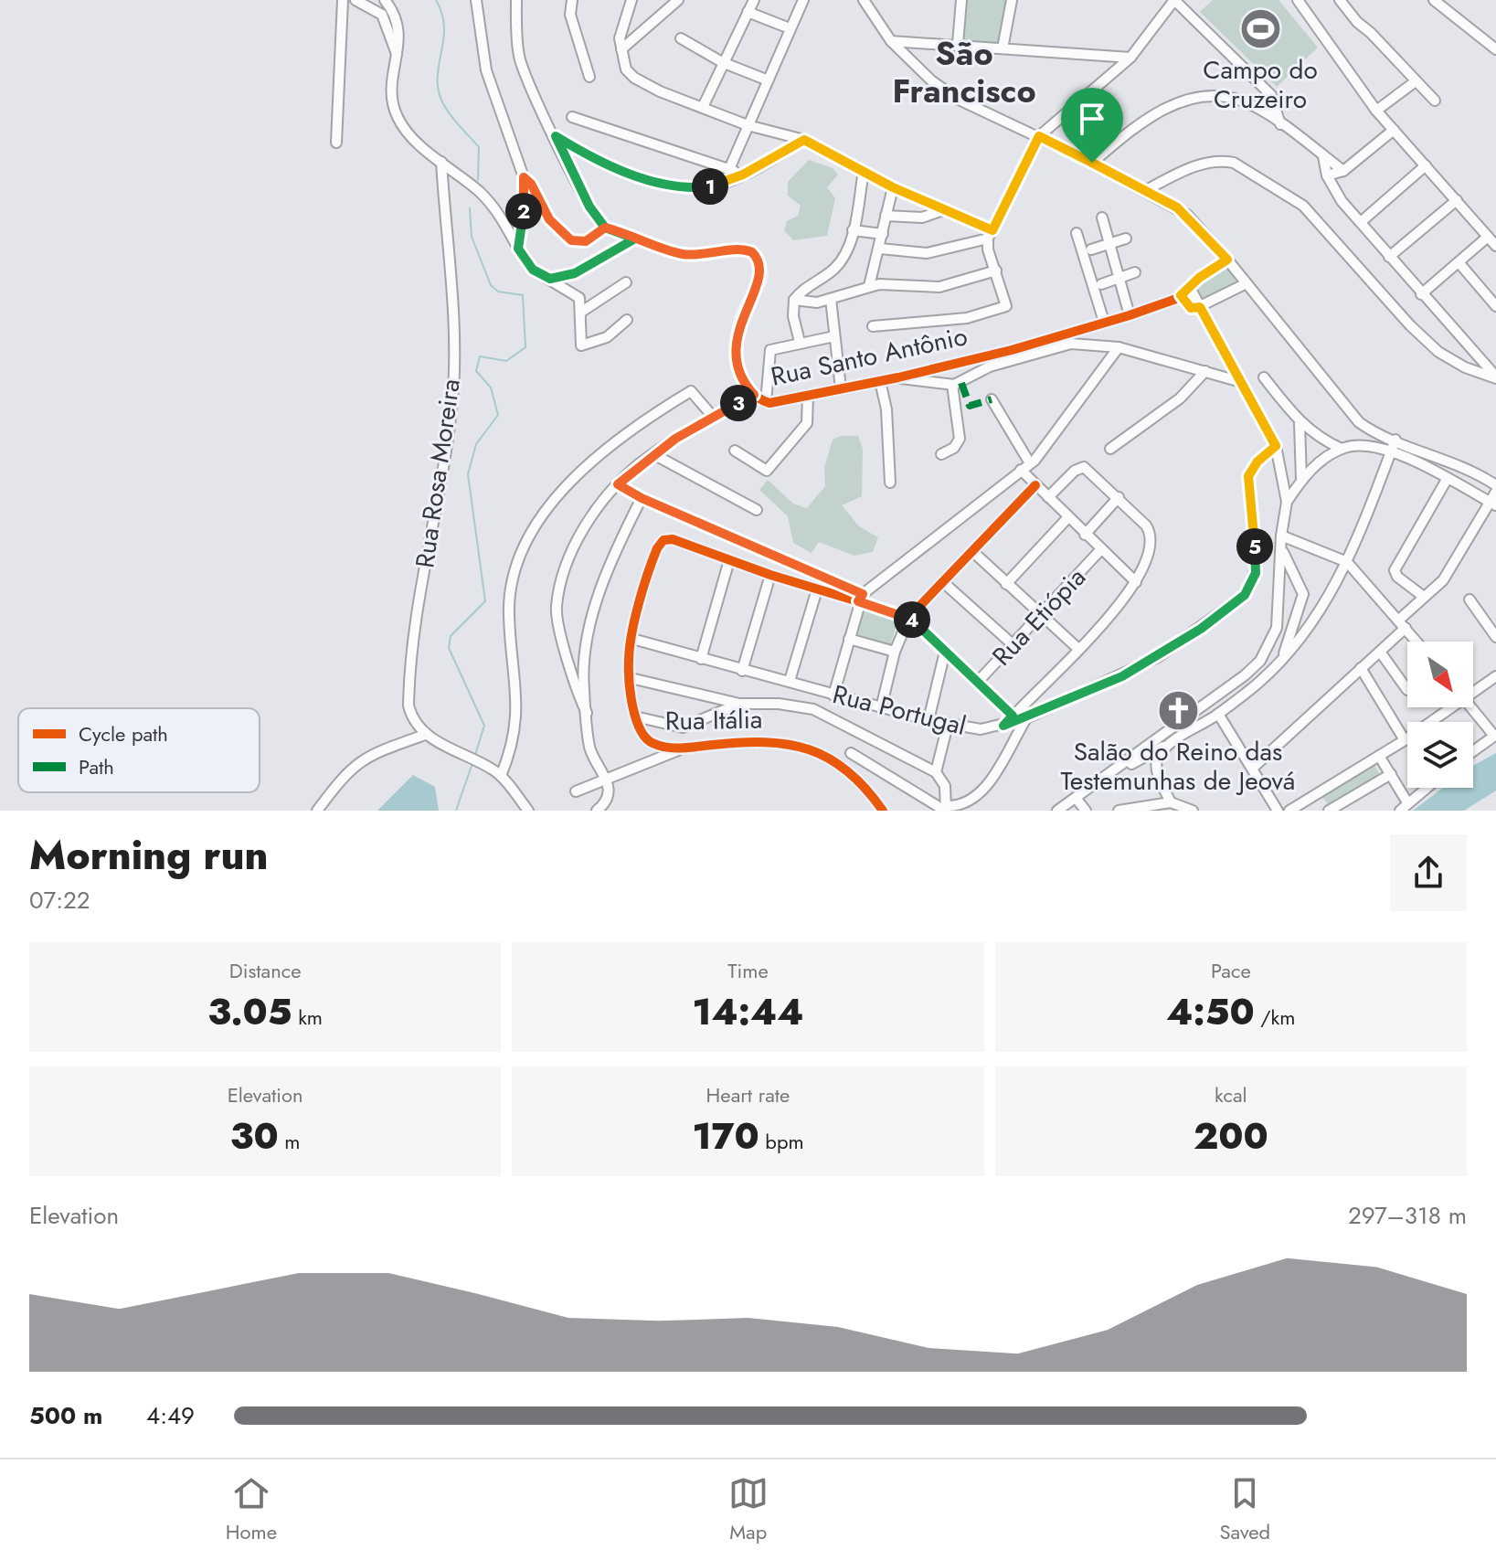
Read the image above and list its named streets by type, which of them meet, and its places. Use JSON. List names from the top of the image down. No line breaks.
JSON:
{"streets":{"street":["Rua Santo Antônio","Rua Rosa Moreira","Rua Etiópia","Rua Portugal","Rua Itália"]},"crossings":[["Rua Portugal","Rua Itália"]],"districts":["São Francisco"],"places":{"sports":["Campo do Cruzeiro"],"church":["Salão do Reino das Testemunhas de Jeová"]},"legend":["Cycle path","Path"],"north":"bottom right","page":{"pins":["1","2","3","5","4"],"heading":["Morning run","07:22"],"stats":[["Distance","3.05 km"],["Time","14:44"],["Pace","4:50 /km"],["Elevation","30 m"],["Heart rate","170 bpm"],["kcal","200"]],"chart":["Elevation","297–318 m"],"list":[{"name":"500 m","note":"4:49"}],"tabs":["Home","Map","Saved"]}}
